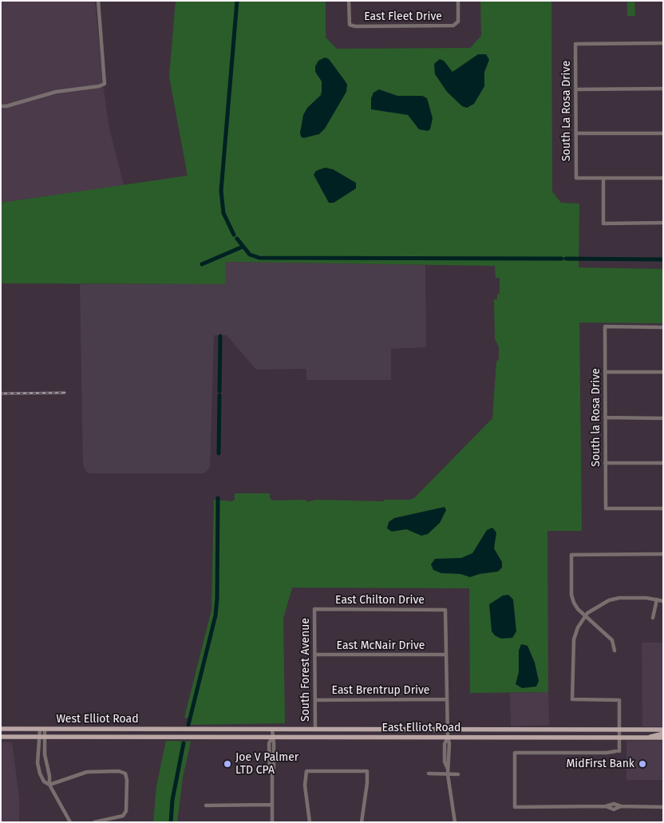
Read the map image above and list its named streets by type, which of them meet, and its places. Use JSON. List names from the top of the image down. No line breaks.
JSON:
{"streets":{"main road":["West Elliot Road","East Elliot Road"],"street":["East Fleet Drive","South La Rosa Drive","South la Rosa Drive","East Chilton Drive","East McNair Drive","South Forest Avenue","East Brentrup Drive"]},"crossings":[["East Chilton Drive","East McNair Drive"],["East Chilton Drive","South Forest Avenue"],["East McNair Drive","South Forest Avenue"],["South Forest Avenue","East Brentrup Drive"],["South Forest Avenue","East Elliot Road"],["West Elliot Road","East Elliot Road"]],"places":["Joe V Palmer LTD CPA","MidFirst Bank"]}
